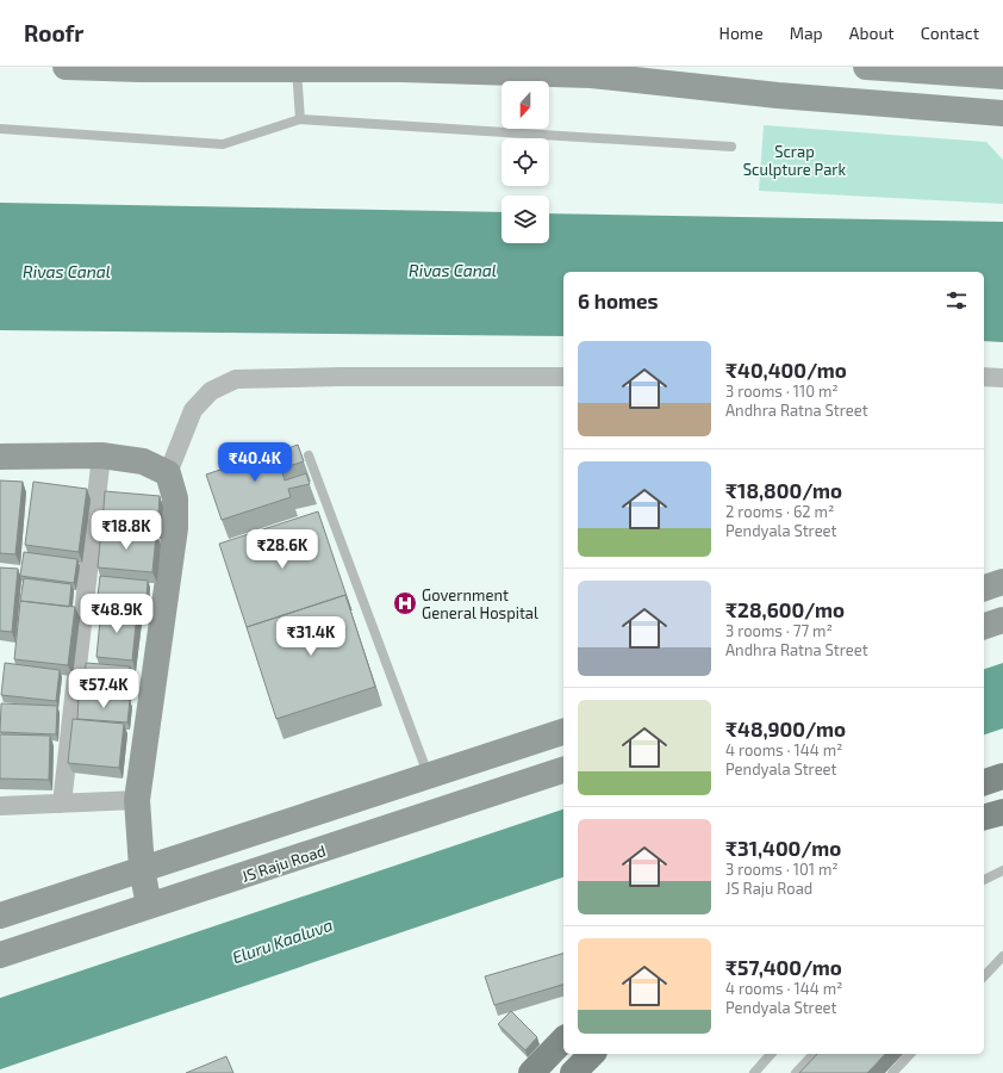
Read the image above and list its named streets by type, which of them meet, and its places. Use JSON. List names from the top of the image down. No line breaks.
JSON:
{"streets":{"street":["JS Raju Road"]},"water":["Rivas Canal","Eluru Kaaluva"],"parks":["Scrap Sculpture Park"],"places":{"hospital":["Government General Hospital"]},"north":"bottom","page":{"header":"Roofr","nav":["Home","Map","About","Contact"],"heading":"6 homes","list":[{"name":"₹40,400/mo","note":"3 rooms · 110 m² · Andhra Ratna Street"},{"name":"₹18,800/mo","note":"2 rooms · 62 m² · Pendyala Street"},{"name":"₹28,600/mo","note":"3 rooms · 77 m² · Andhra Ratna Street"},{"name":"₹48,900/mo","note":"4 rooms · 144 m² · Pendyala Street"},{"name":"₹31,400/mo","note":"3 rooms · 101 m² · JS Raju Road"},{"name":"₹57,400/mo","note":"4 rooms · 144 m² · Pendyala Street"}],"price":["₹40.4K","₹18.8K","₹28.6K","₹48.9K","₹31.4K","₹57.4K"]}}
